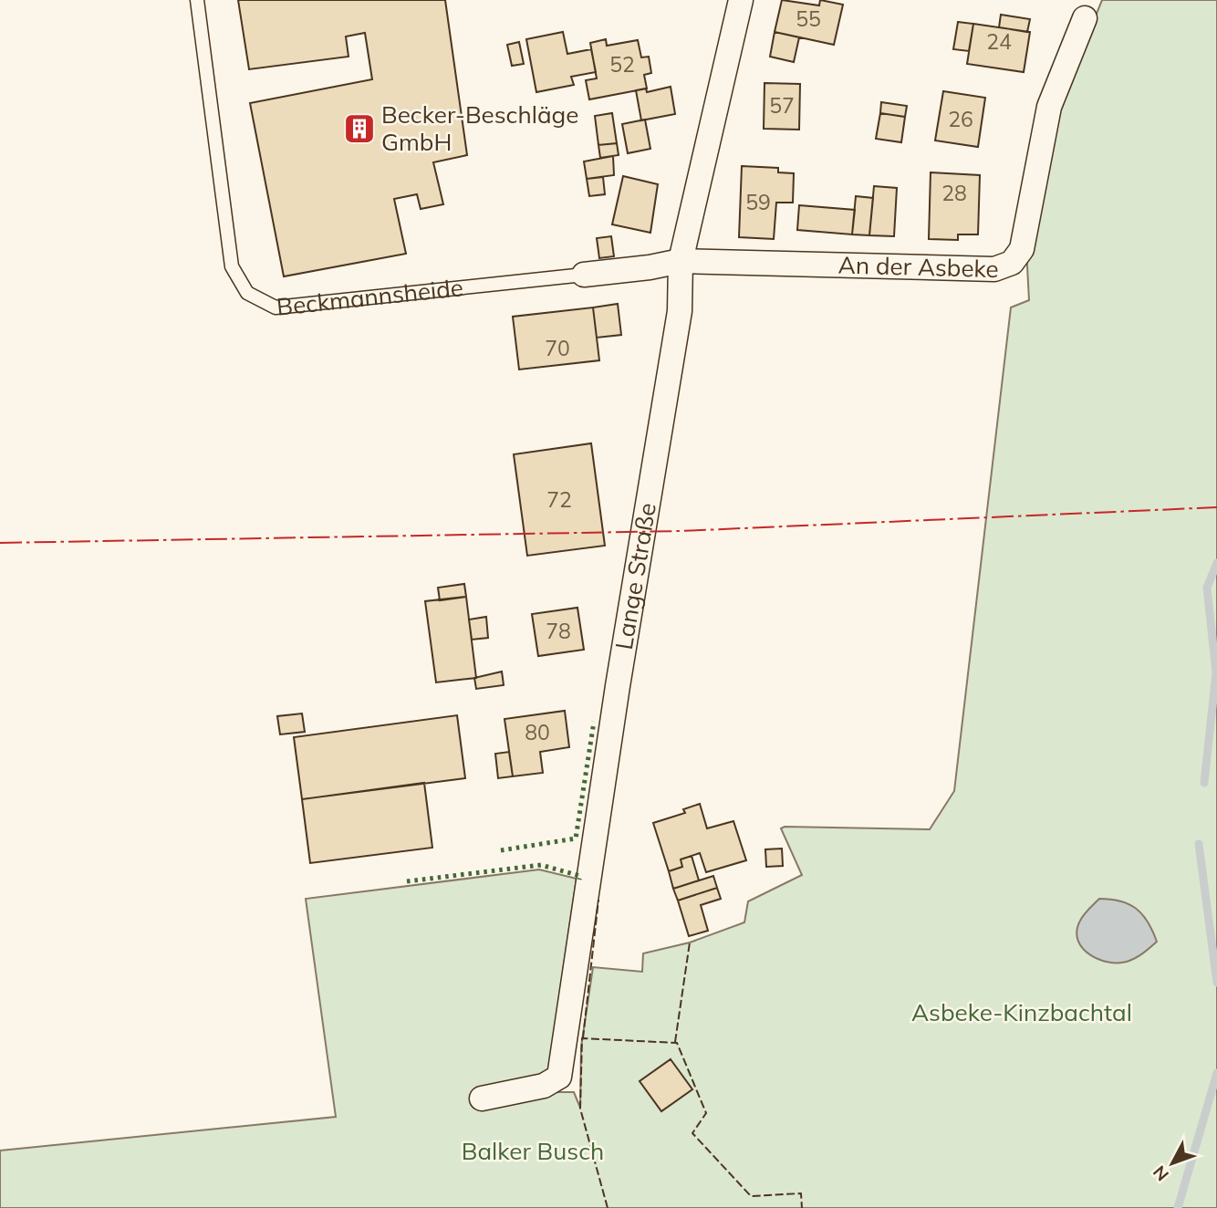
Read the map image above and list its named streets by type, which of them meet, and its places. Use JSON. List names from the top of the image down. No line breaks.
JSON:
{"streets":{"street":["An der Asbeke","Beckmannsheide","Lange Straße"]},"crossings":[["An der Asbeke","Beckmannsheide"],["An der Asbeke","Lange Straße"],["Beckmannsheide","Lange Straße"]],"parks":["Asbeke-Kinzbachtal","Balker Busch"],"places":{"building":["Becker-Beschläge GmbH"]},"house_numbers":["55","24","52","57","26","28","59","70","72","78","80"],"north":"bottom left"}
